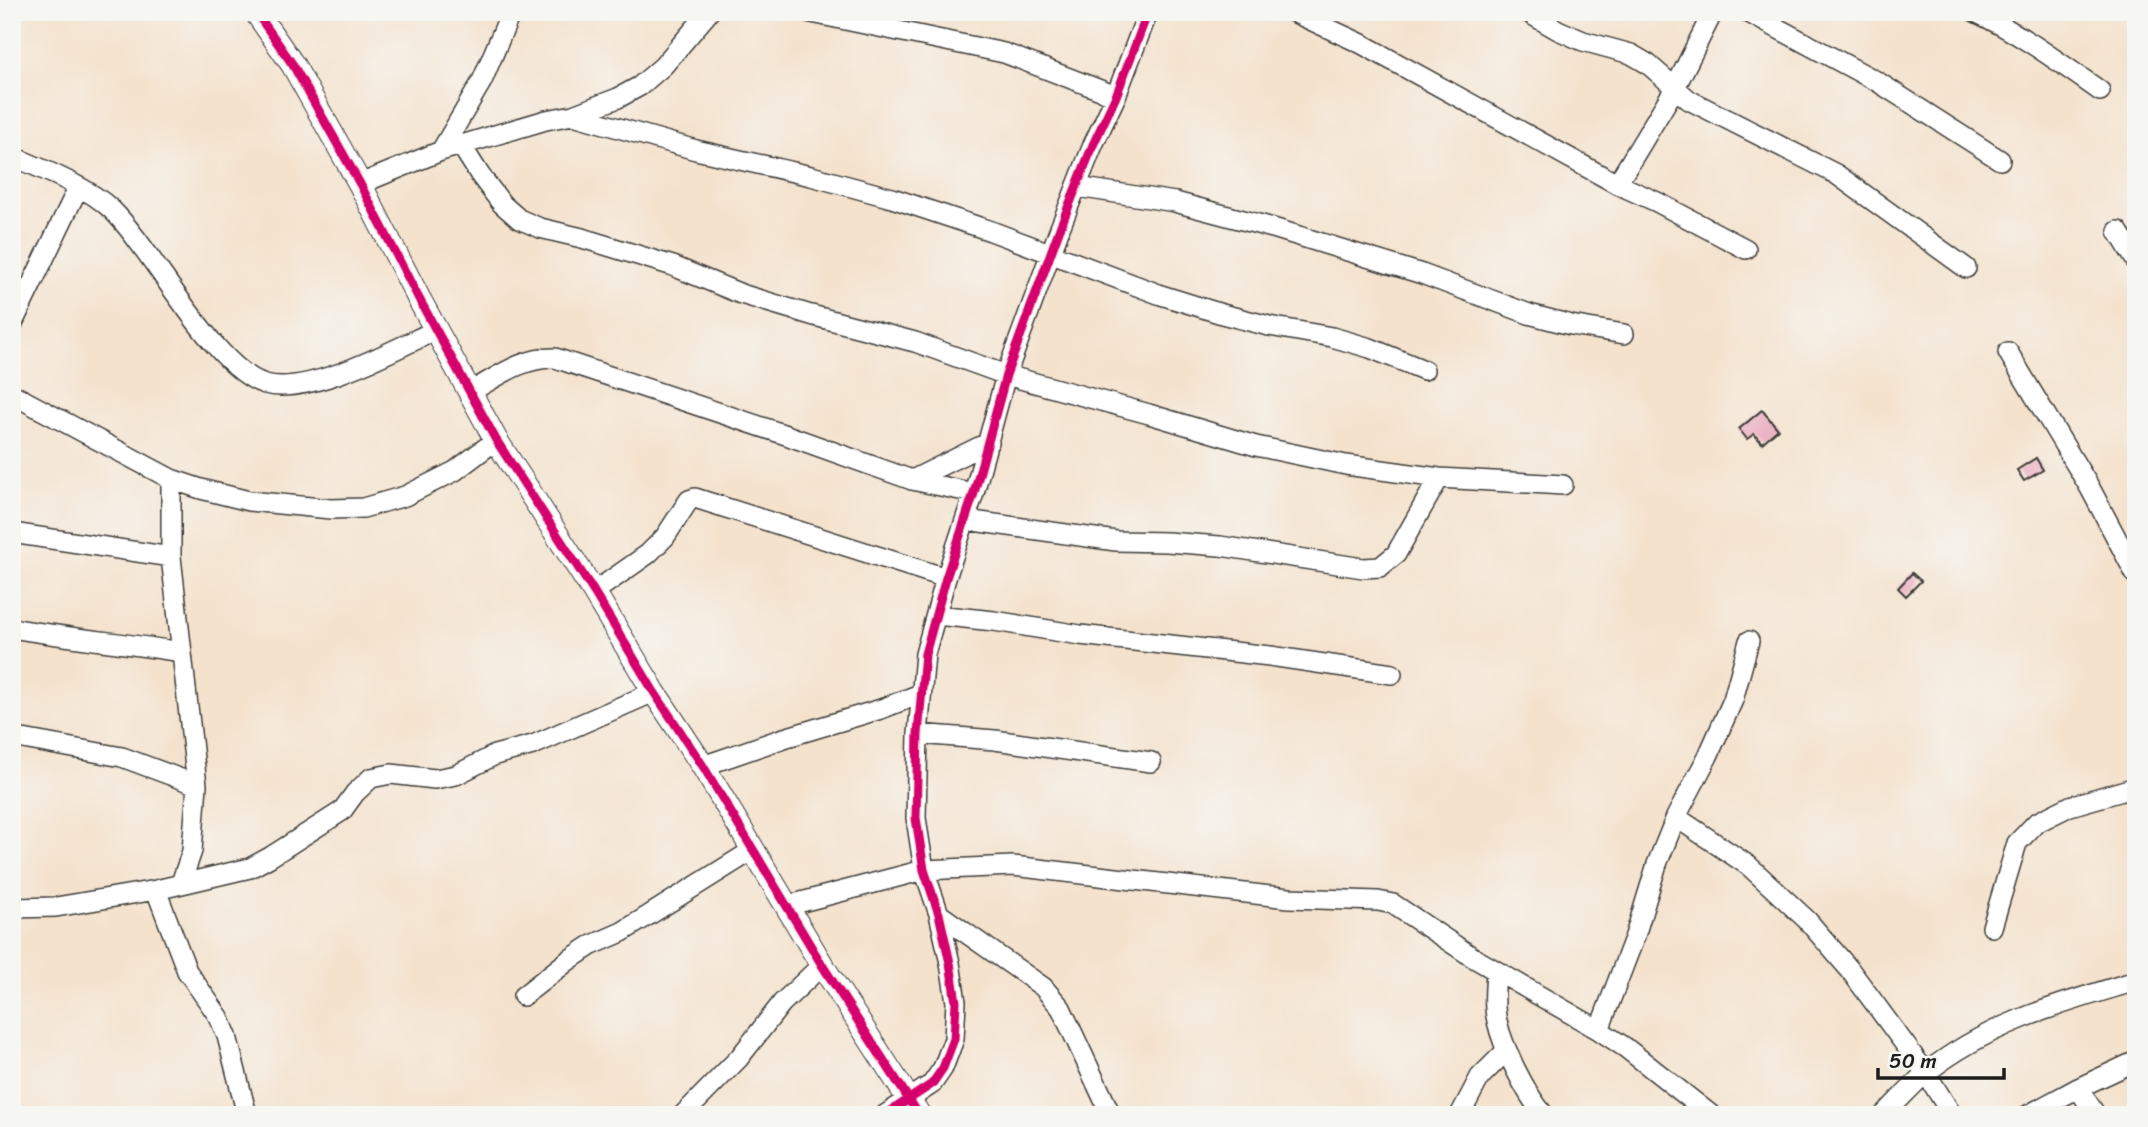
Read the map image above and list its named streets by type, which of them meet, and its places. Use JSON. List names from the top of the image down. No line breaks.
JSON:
{"scale_bar":"50 m"}
